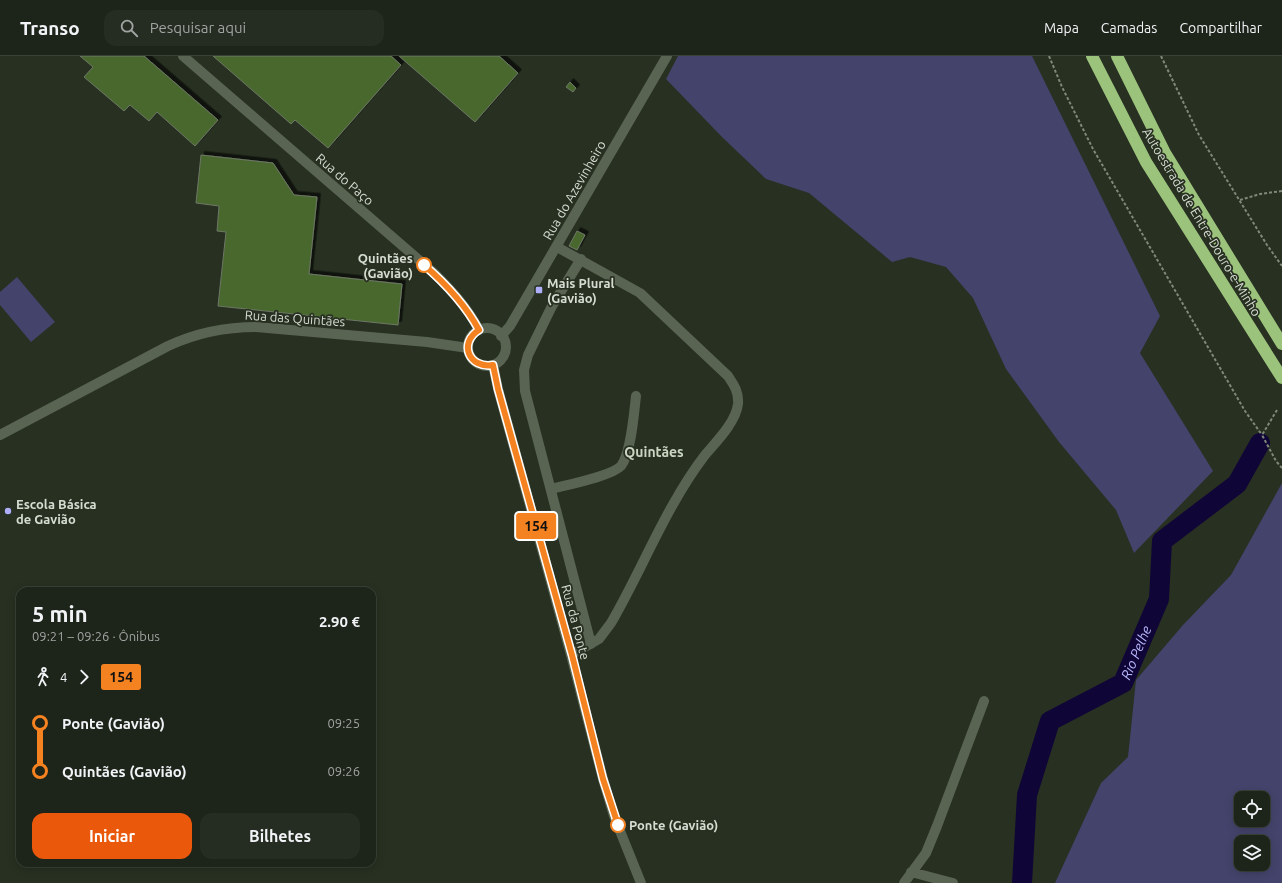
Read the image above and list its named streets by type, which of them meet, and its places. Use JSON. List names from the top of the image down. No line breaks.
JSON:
{"streets":{"highway":["Autoestrada de Entre-Douro-e-Minho"],"street":["Rua do Paço","Rua do Azevinheiro","Rua das Quintães","Rua da Ponte"]},"crossings":[["Rua do Paço","Rua do Azevinheiro"],["Rua do Paço","Rua das Quintães"],["Rua do Paço","Rua da Ponte"],["Rua do Azevinheiro","Rua das Quintães"],["Rua do Azevinheiro","Rua da Ponte"],["Rua das Quintães","Rua da Ponte"]],"districts":["Quintães"],"water":["Rio Pelhe"],"places":{"other":["Quintães (Gavião)","Escola Básica de Gavião","Ponte (Gavião)"],"transit":["Mais Plural (Gavião)"]},"lines":["bus line 154"],"page":{"header":"Transo","search":"Pesquisar aqui","nav":["Mapa","Camadas","Compartilhar"],"on_map":"154","heading":["5 min","09:21 – 09:26 · Ônibus","2.90 €"],"legs":["4","154"],"list":[{"name":"Ponte (Gavião)","value":"09:25"},{"name":"Quintães (Gavião)","value":"09:26"}],"buttons":["Iniciar","Bilhetes"]}}
